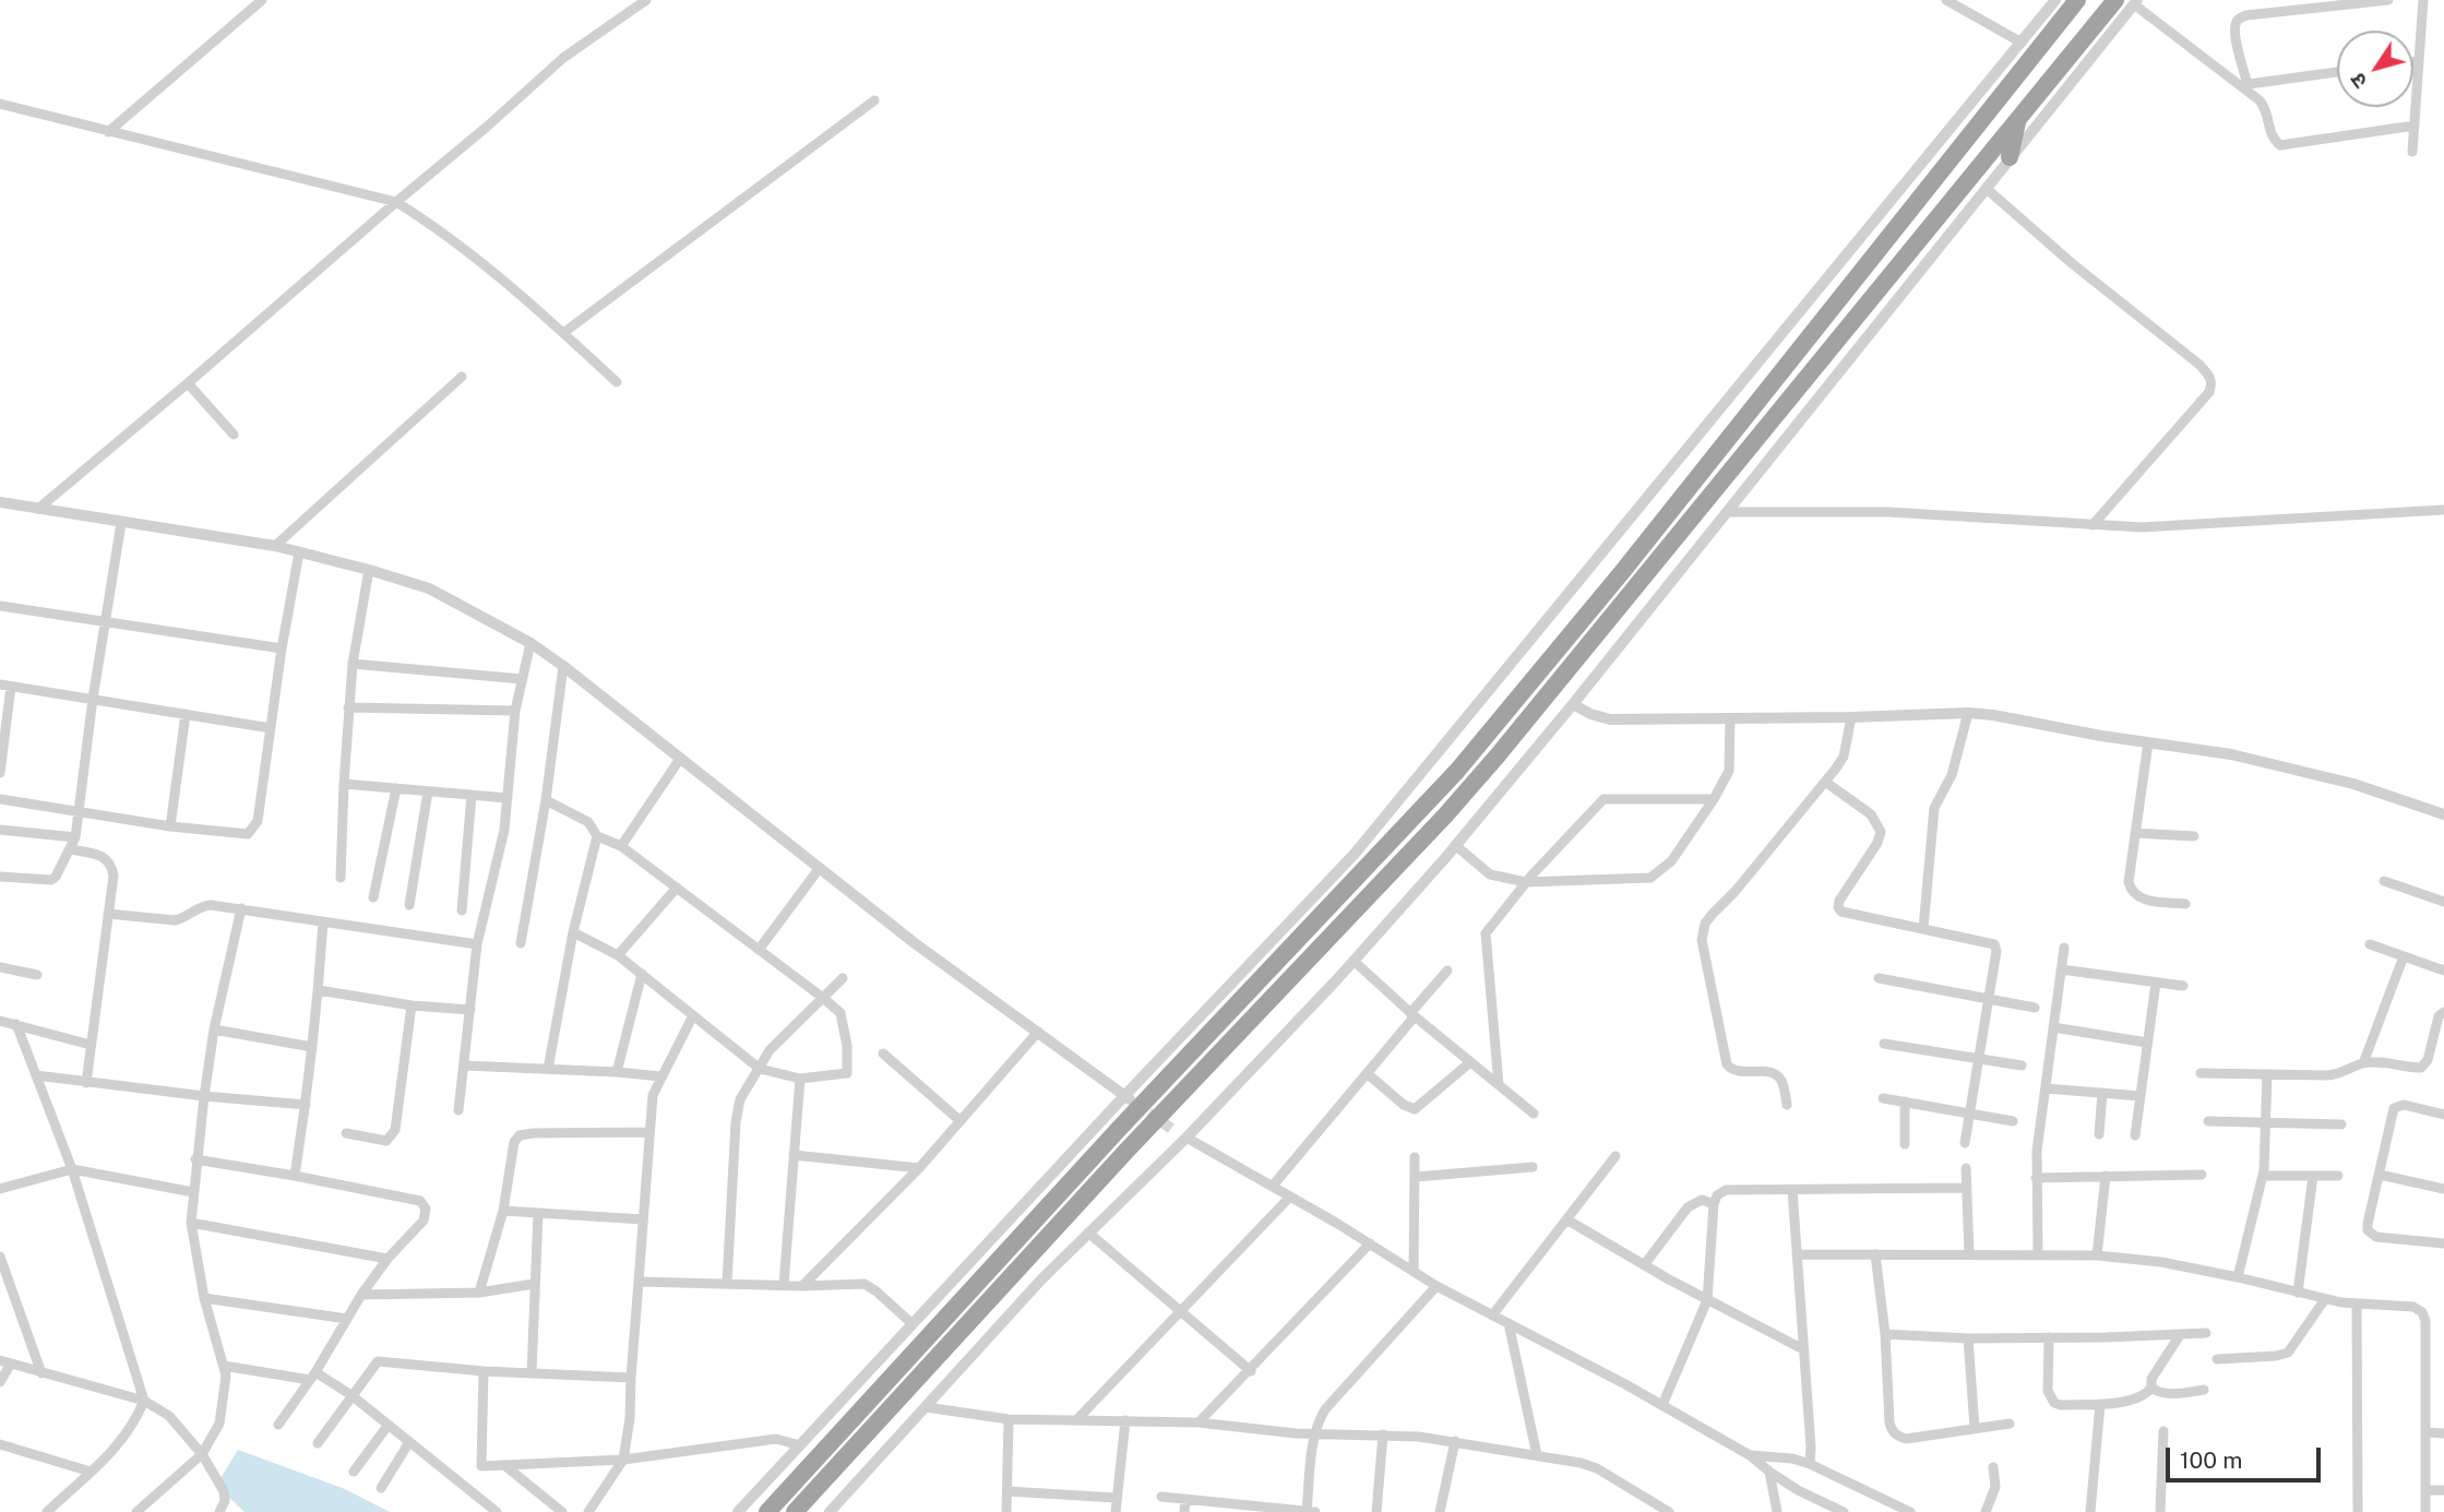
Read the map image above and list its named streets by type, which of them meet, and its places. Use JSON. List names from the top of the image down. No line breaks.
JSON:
{"scale_bar":"100 m","north":"bottom left"}
